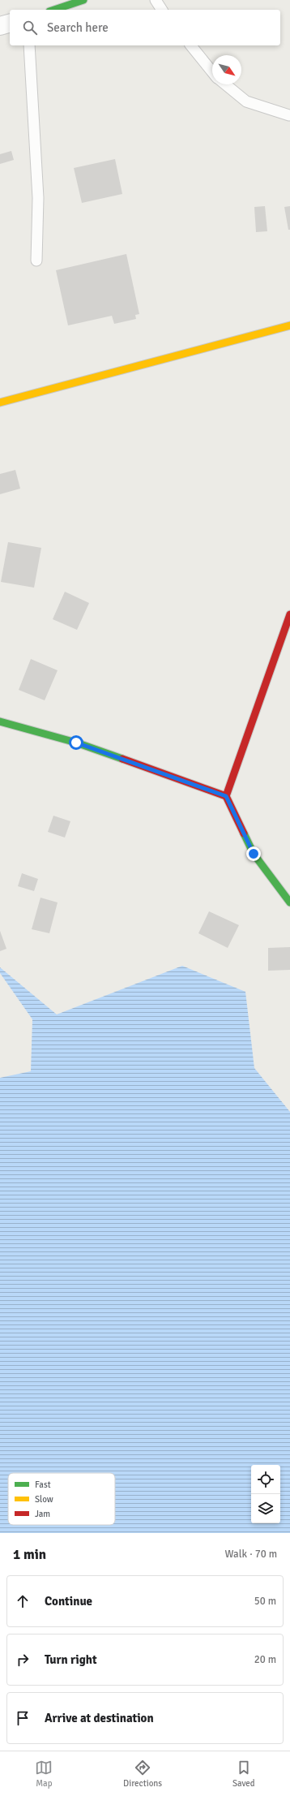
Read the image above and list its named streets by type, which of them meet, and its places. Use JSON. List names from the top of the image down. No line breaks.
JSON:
{"legend":["Fast","Slow","Jam"],"north":"bottom right","page":{"search":"Search here","heading":["1 min","Walk · 70 m"],"list":[["Continue","50 m"],["Turn right","20 m"],"Arrive at destination"],"nav":["Map","Directions","Saved"]}}
